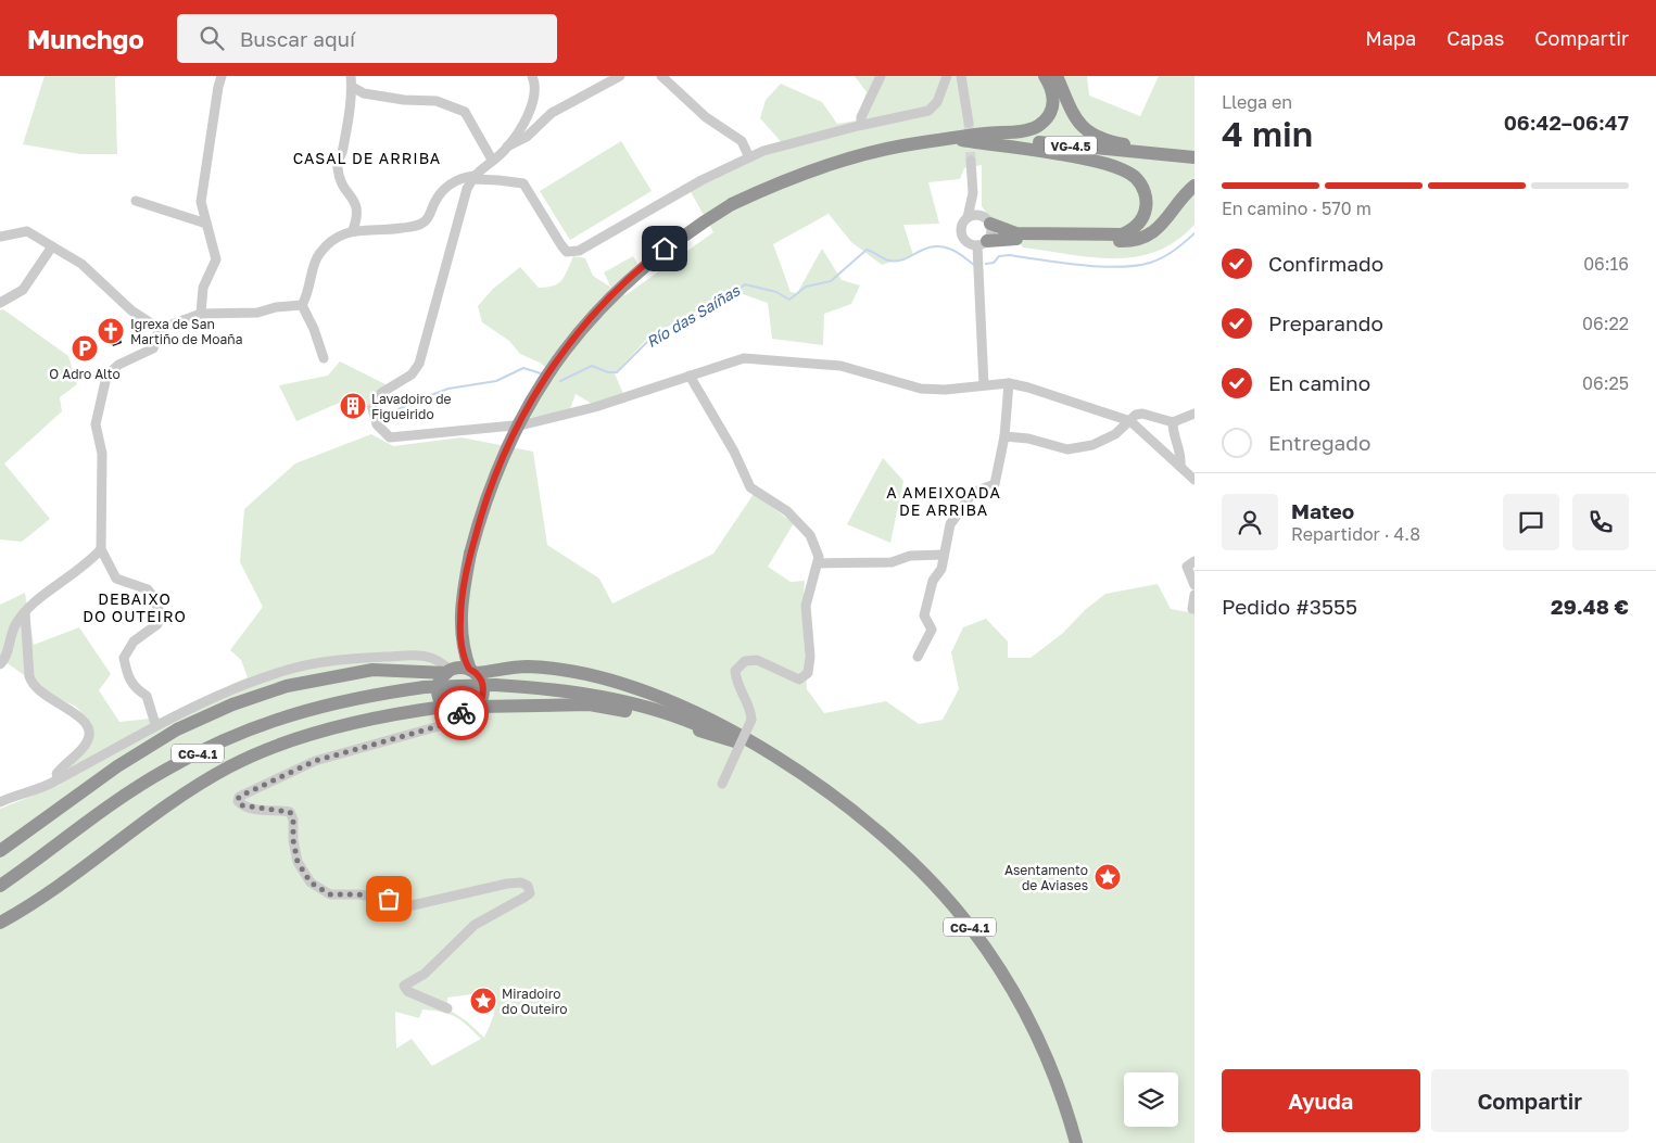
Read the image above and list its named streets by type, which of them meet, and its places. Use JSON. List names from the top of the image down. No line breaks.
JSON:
{"streets":{"highway":["VG-4.5","CG-4.1"]},"districts":["CASAL DE ARRIBA","A AMEIXOADA DE ARRIBA","DEBAIXO DO OUTEIRO"],"water":["Río das Saíñas"],"places":{"church":["Igrexa de San Martiño de Moaña"],"parking":["O Adro Alto"],"building":["Lavadoiro de Figueirido"],"place":["Asentamento de Aviases","Miradoiro do Outeiro"]},"page":{"header":"Munchgo","search":"Buscar aquí","nav":["Mapa","Capas","Compartir"],"heading":["4 min","Llega en","06:42–06:47"],"panel":["Mateo","Repartidor · 4.8","Pedido #3555","29.48 €"],"bar":"En camino · 570 m","list":[["Confirmado","06:16"],["Preparando","06:22"],["En camino","06:25"],"Entregado"],"buttons":["Ayuda","Compartir"]}}
